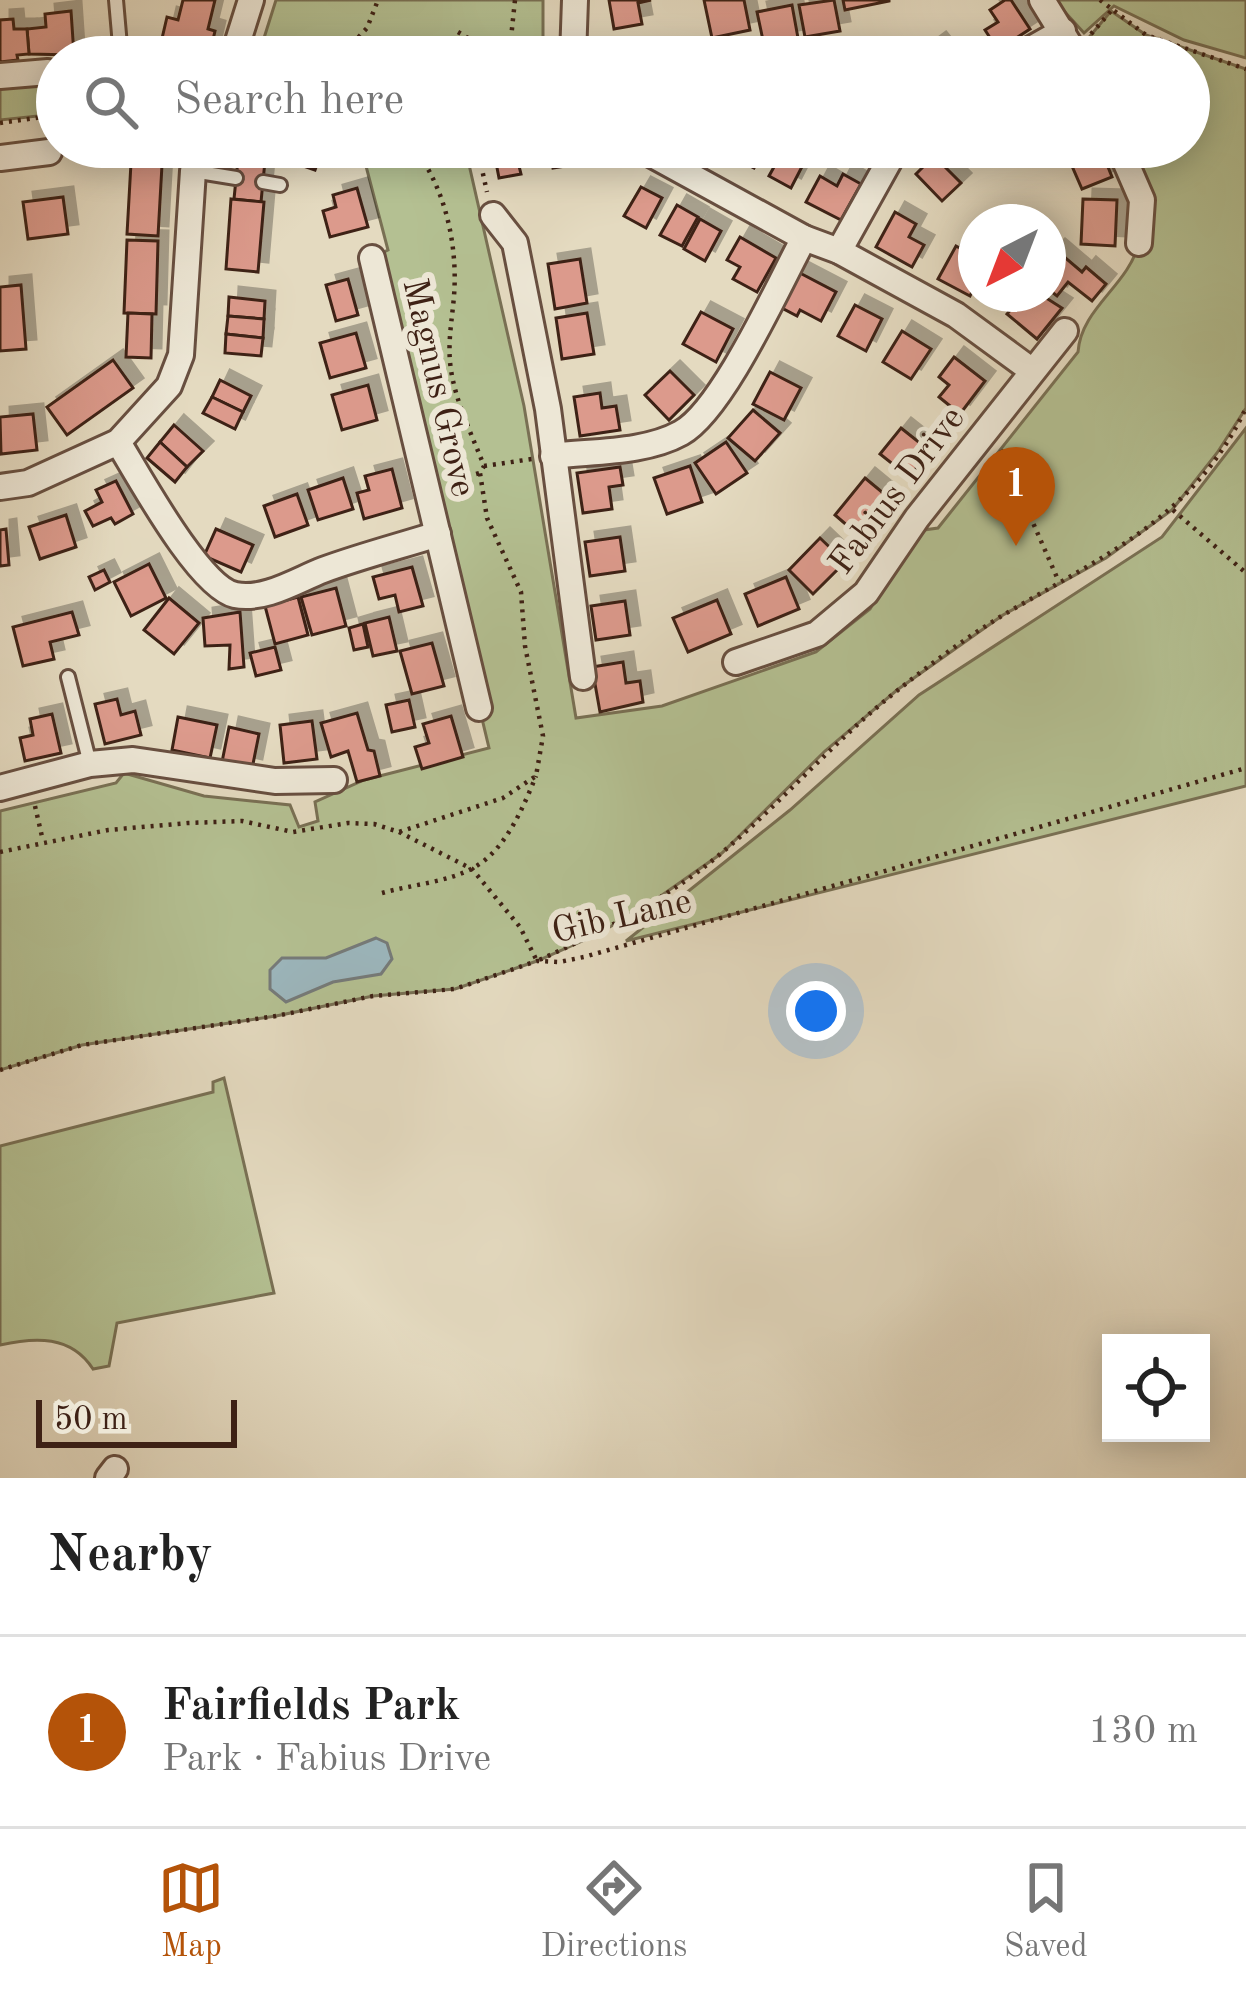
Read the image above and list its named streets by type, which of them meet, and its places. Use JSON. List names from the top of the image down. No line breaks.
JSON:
{"streets":{"street":["Magnus Grove","Fabius Drive"],"path":["Gib Lane"]},"scale_bar":"50 m","north":"bottom left","page":{"search":"Search here","pins":"1","scale":"50 m","heading":"Nearby","list":[{"mark":"1","name":"Fairfields Park","note":"Park · Fabius Drive","value":"130 m"}],"nav":["Map","Directions","Saved"]}}
